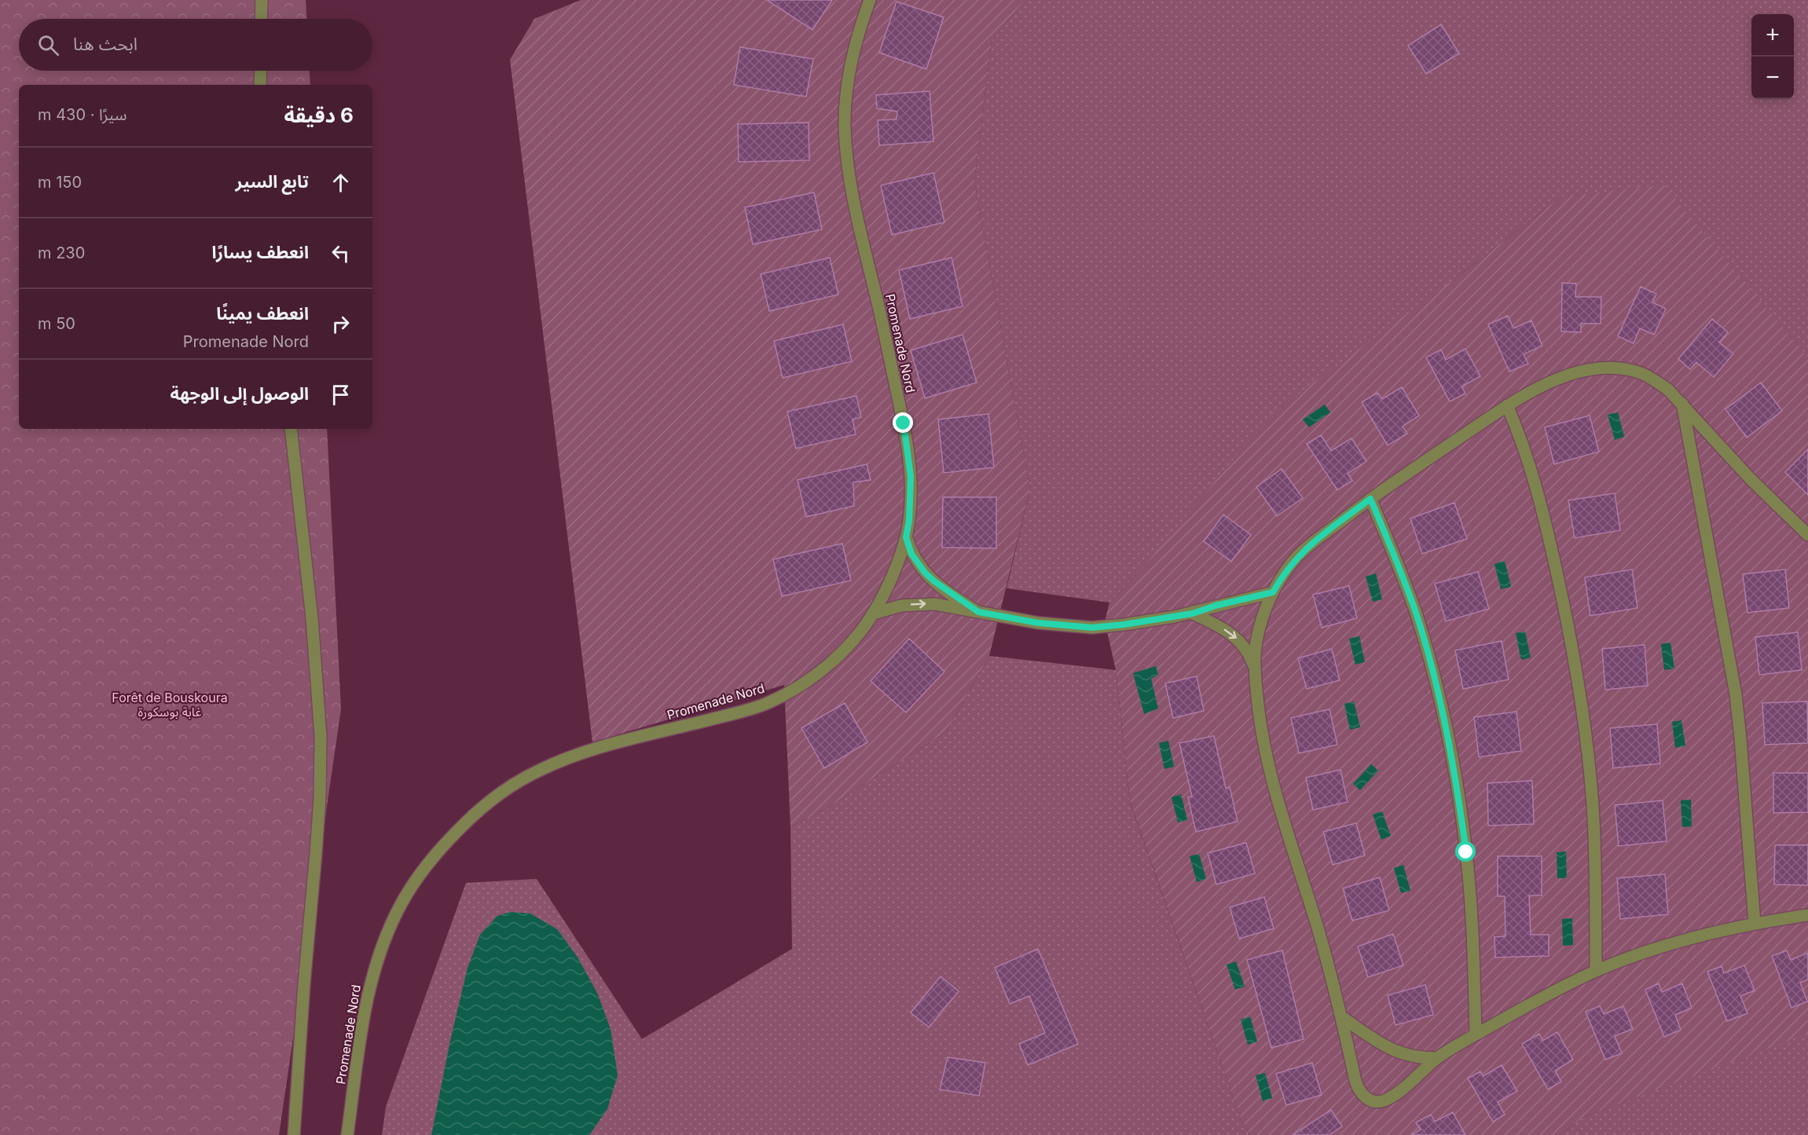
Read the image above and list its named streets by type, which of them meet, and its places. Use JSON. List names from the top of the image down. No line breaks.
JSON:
{"streets":{"street":["Promenade Nord"]},"parks":["Forêt de Bouskoura غابة بوسكورة"],"page":{"map_buttons":["+","−"],"search":"ابحث هنا","heading":["6 دقيقة","سيرًا · 430 m"],"list":[["تابع السير","150 m"],["انعطف يسارًا","230 m"],["انعطف يمينًا","Promenade Nord","50 m"],"الوصول إلى الوجهة"]}}
